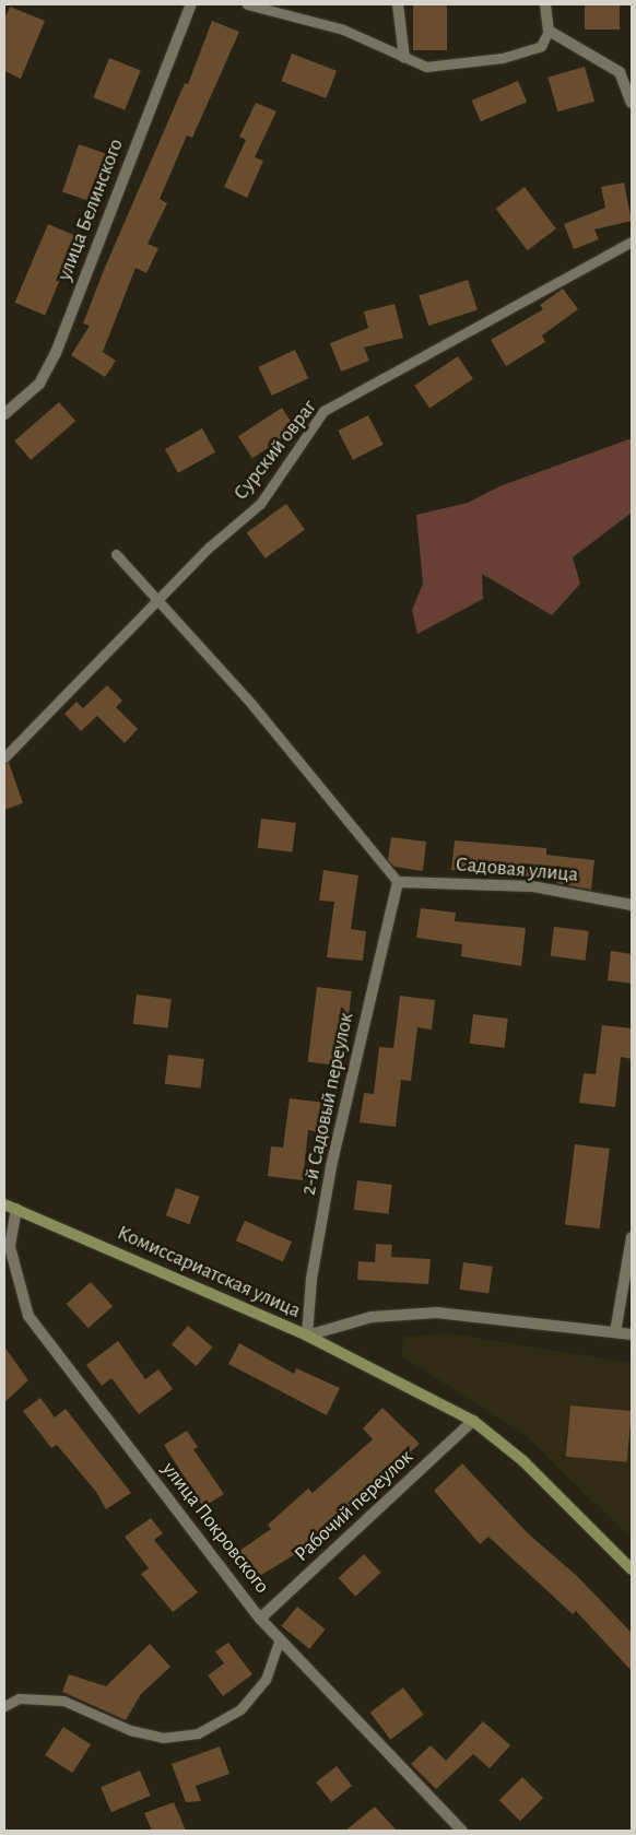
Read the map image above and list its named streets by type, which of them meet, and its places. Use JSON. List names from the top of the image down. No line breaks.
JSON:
{"streets":{"main road":["Комиссариатская улица"],"street":["улица Белинского","Садовая улица","2-й Садовый переулок","Рабочий переулок","улица Покровского"],"lane":["Сурский овраг"]},"crossings":[["Садовая улица","2-й Садовый переулок"],["2-й Садовый переулок","Комиссариатская улица"],["Комиссариатская улица","улица Покровского"],["Рабочий переулок","улица Покровского"]]}
